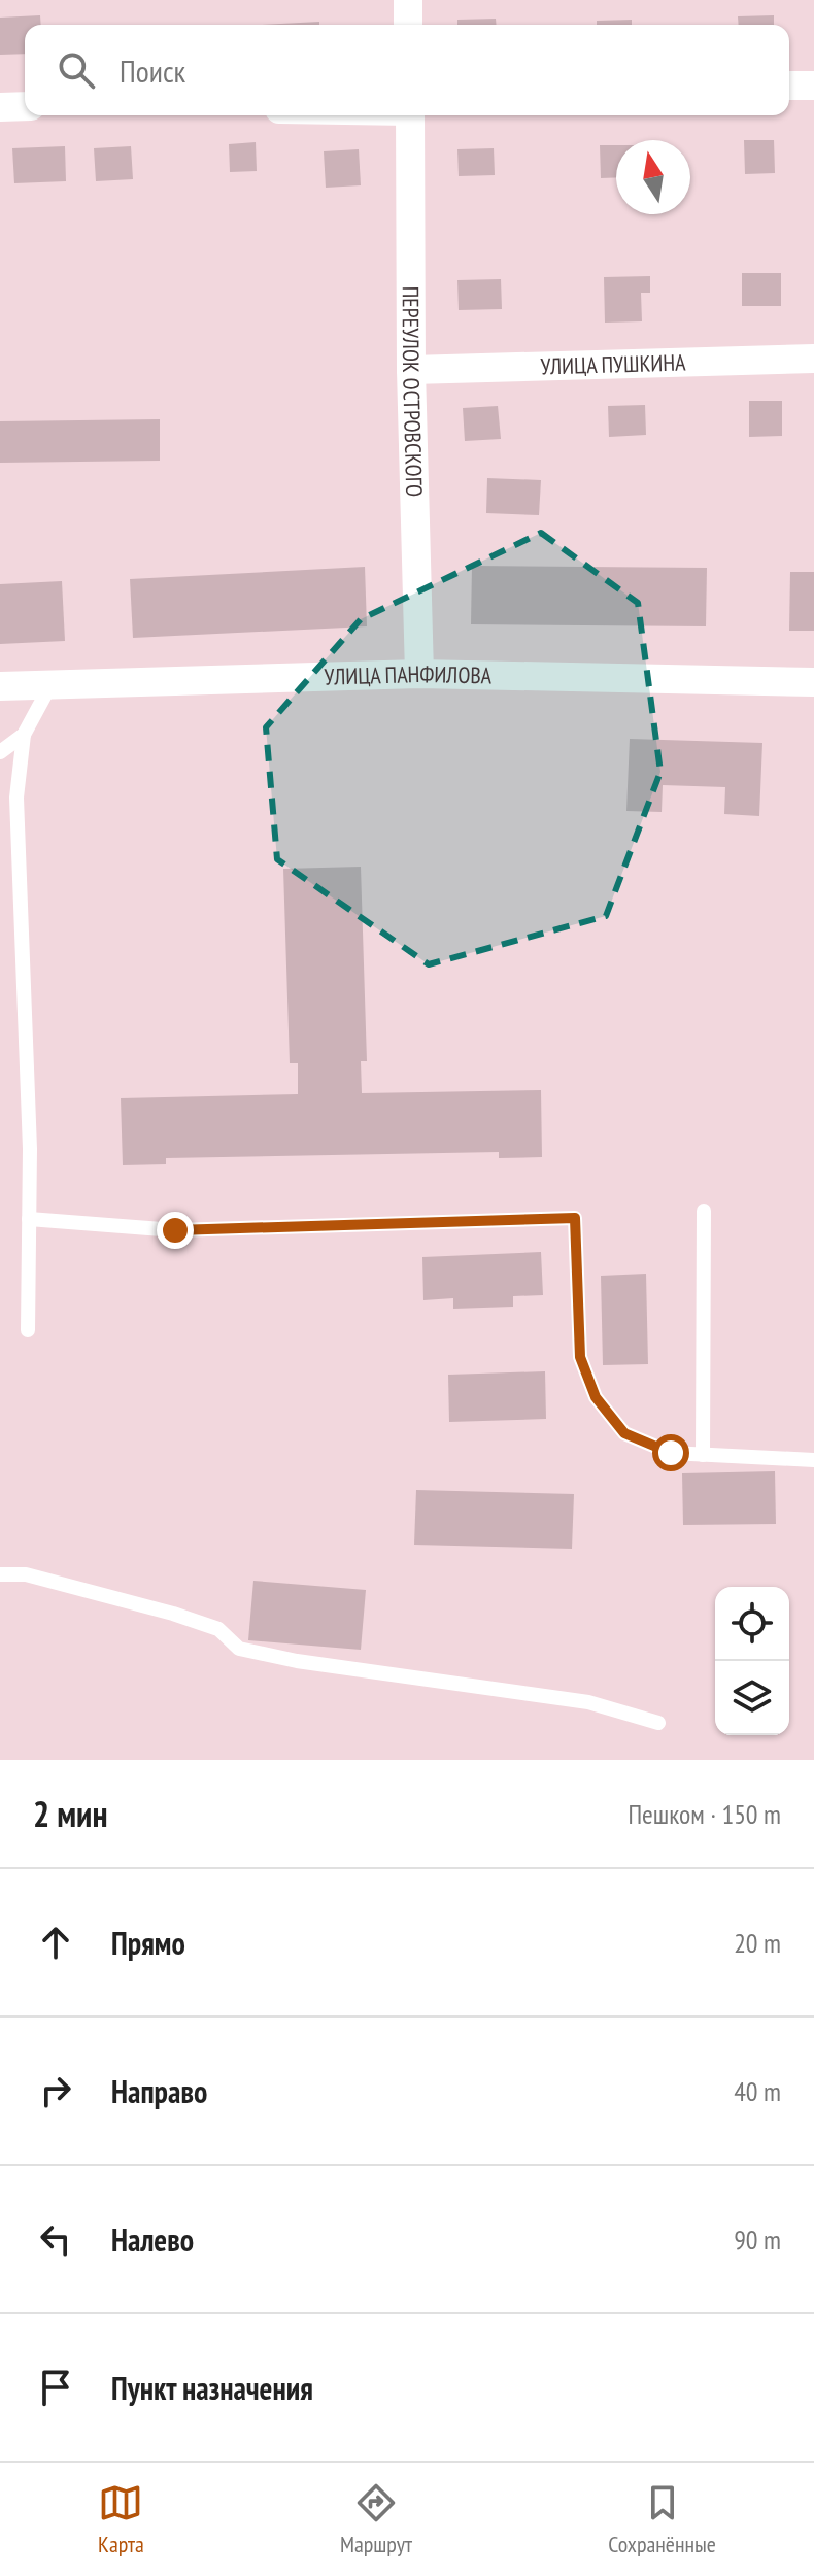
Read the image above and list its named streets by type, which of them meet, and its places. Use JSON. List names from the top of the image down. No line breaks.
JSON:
{"streets":{"street":["УЛИЦА ПУШКИНА","ПЕРЕУЛОК ОСТРОВСКОГО","УЛИЦА ПАНФИЛОВА"]},"crossings":[["УЛИЦА ПУШКИНА","ПЕРЕУЛОК ОСТРОВСКОГО"],["ПЕРЕУЛОК ОСТРОВСКОГО","УЛИЦА ПАНФИЛОВА"]],"north":"top","page":{"search":"Поиск","heading":["2 мин","Пешком · 150 m"],"list":[["Прямо","20 m"],["Направо","40 m"],["Налево","90 m"],"Пункт назначения"],"nav":["Карта","Маршрут","Сохранённые"]}}
